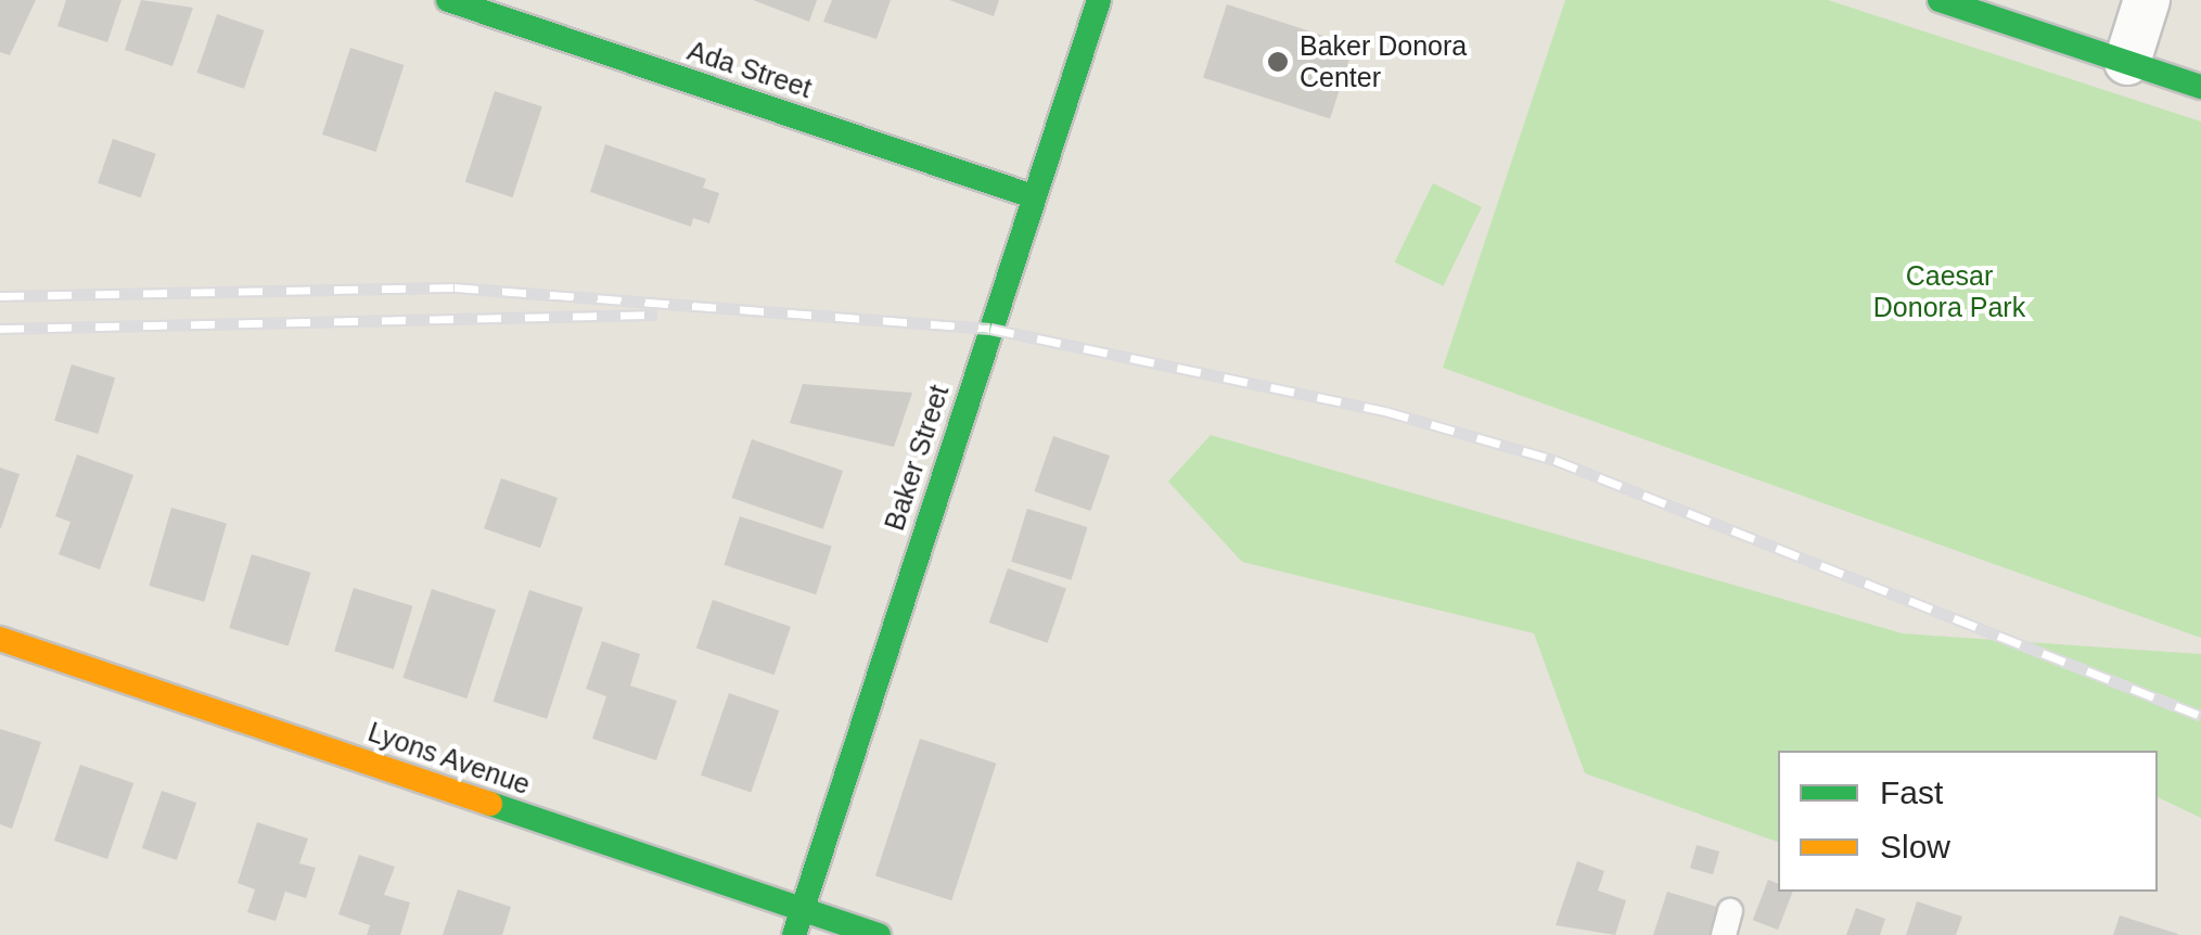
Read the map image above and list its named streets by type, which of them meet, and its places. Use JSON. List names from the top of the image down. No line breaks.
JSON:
{"streets":{"street":["Ada Street","Baker Street","Lyons Avenue"]},"crossings":[["Ada Street","Baker Street"],["Baker Street","Lyons Avenue"]],"parks":["Caesar Donora Park"],"places":["Baker Donora Center"],"legend":["Fast","Slow"]}
